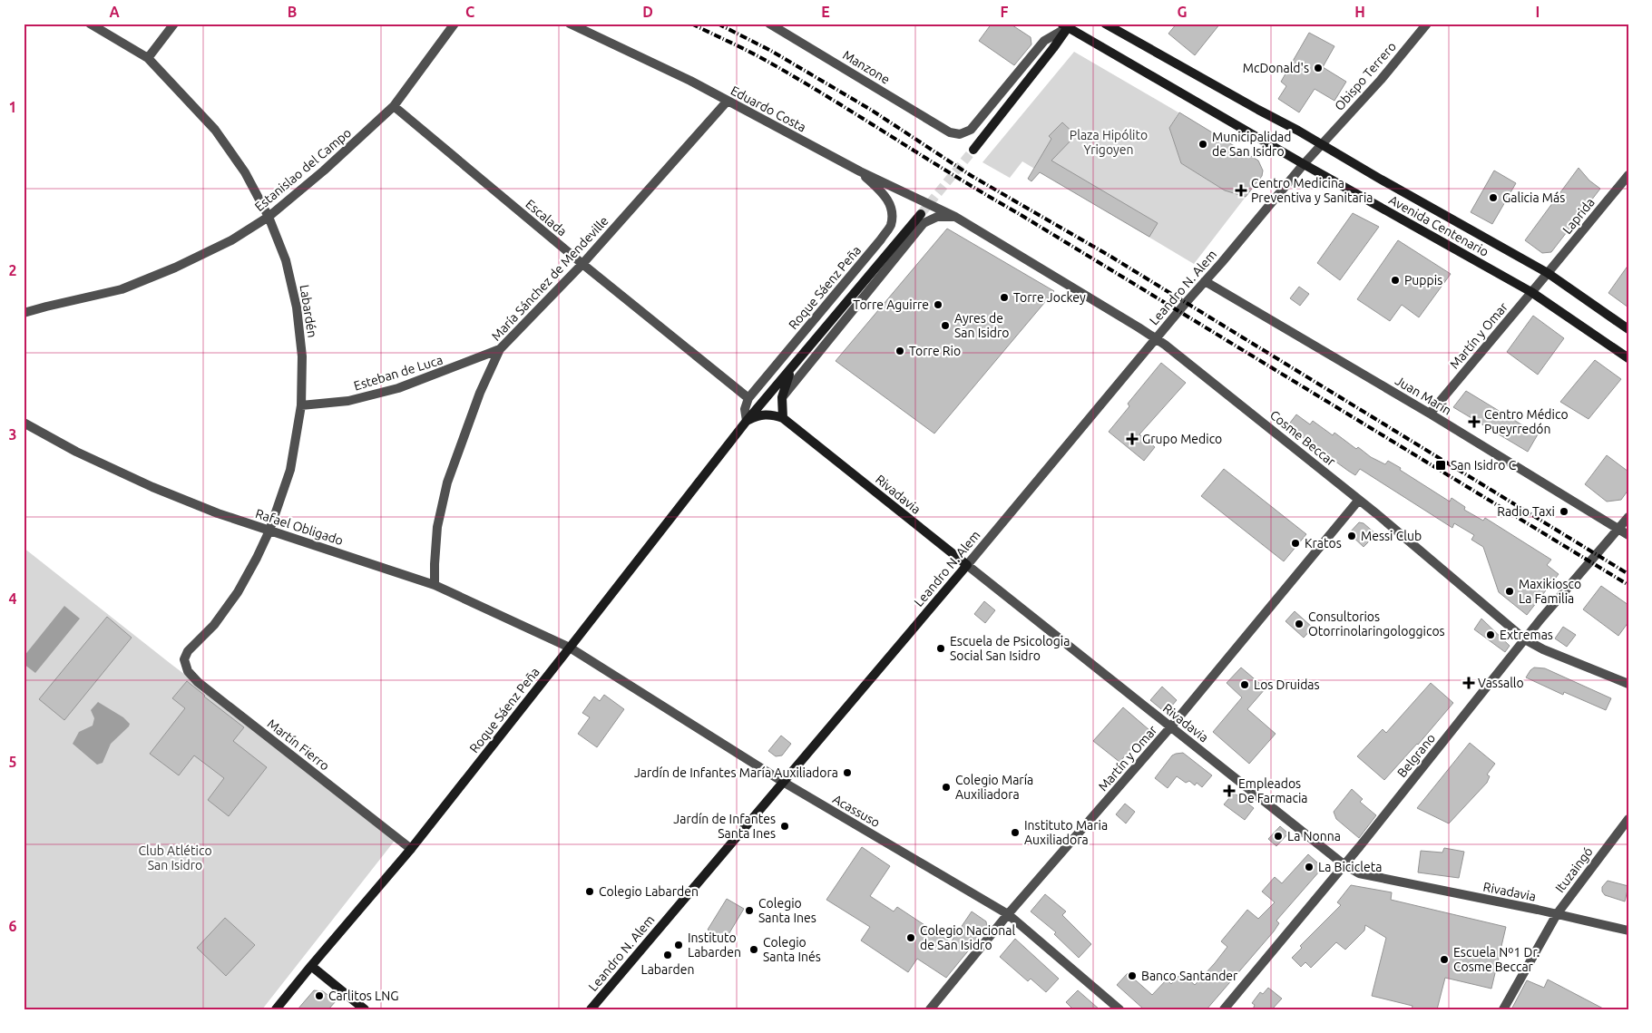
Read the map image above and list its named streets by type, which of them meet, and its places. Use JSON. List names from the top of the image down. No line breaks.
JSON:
{"streets":{"main road":["Avenida Centenario","Roque Sáenz Peña","Leandro N. Alem","Rivadavia"],"street":["Manzone","Obispo Terrero","Eduardo Costa","Estanislao del Campo","Laprida","Escalada","María Sánchez de Mendeville","Labardén","Martín y Omar","Esteban de Luca","Juan Marín","Cosme Beccar","Rafael Obligado","Martín Fierro","Belgrano","Acassuso","Ituzaingó"]},"crossings":[["Manzone","Avenida Centenario"],["Obispo Terrero","Avenida Centenario"],["Obispo Terrero","Leandro N. Alem"],["Eduardo Costa","María Sánchez de Mendeville"],["Eduardo Costa","Roque Sáenz Peña"],["Eduardo Costa","Cosme Beccar"],["Estanislao del Campo","Escalada"],["Estanislao del Campo","Labardén"],["Laprida","Avenida Centenario"],["Laprida","Martín y Omar"],["Escalada","María Sánchez de Mendeville"],["Escalada","Roque Sáenz Peña"],["Avenida Centenario","Leandro N. Alem"],["Avenida Centenario","Martín y Omar"],["María Sánchez de Mendeville","Esteban de Luca"],["María Sánchez de Mendeville","Rafael Obligado"],["Roque Sáenz Peña","Rafael Obligado"],["Roque Sáenz Peña","Martín Fierro"],["Roque Sáenz Peña","Acassuso"],["Leandro N. Alem","Juan Marín"],["Leandro N. Alem","Cosme Beccar"],["Leandro N. Alem","Rivadavia"],["Leandro N. Alem","Acassuso"],["Labardén","Esteban de Luca"],["Labardén","Rafael Obligado"],["Labardén","Martín Fierro"],["Martín y Omar","Juan Marín"],["Martín y Omar","Cosme Beccar"],["Martín y Omar","Rivadavia"],["Martín y Omar","Acassuso"],["Juan Marín","Belgrano"],["Cosme Beccar","Belgrano"],["Rivadavia","Belgrano"],["Rivadavia","Ituzaingó"],["Rafael Obligado","Acassuso"]],"parks":["Plaza Hipólito Yrigoyen","Club Atlético San Isidro"],"places":{"other":["McDonald's","Municipalidad de San Isidro","Galicia Más","Puppis","Torre Jockey","Torre Aguirre","Ayres de San Isidro","Torre Rio","Radio Taxi","Messi Club","Kratos","Maxikiosco La Familia","Consultorios Otorrinolaringologgicos","Extremas","Escuela de Psicologia Social San Isidro","Los Druidas","Jardín de Infantes María Auxiliadora","Colegio María Auxiliadora","Jardín de Infantes Santa Ines","Instituto Maria Auxiliadora","La Nonna","La Bicicleta","Colegio Labarden","Colegio Santa Ines","Colegio Nacional de San Isidro","Instituto Labarden","Colegio Santa Inés","Labarden","Escuela Nº1 Dr. Cosme Beccar","Banco Santander","Carlitos LNG"],"health":["Centro Medicina Preventiva y Sanitaria","Centro Médico Pueyrredón","Grupo Medico","Vassallo","Empleados De Farmacia"],"transit":["San Isidro C"]},"grid":{"columns":["A","B","C","D","E","F","G","H","I"],"rows":["1","2","3","4","5","6"]}}
